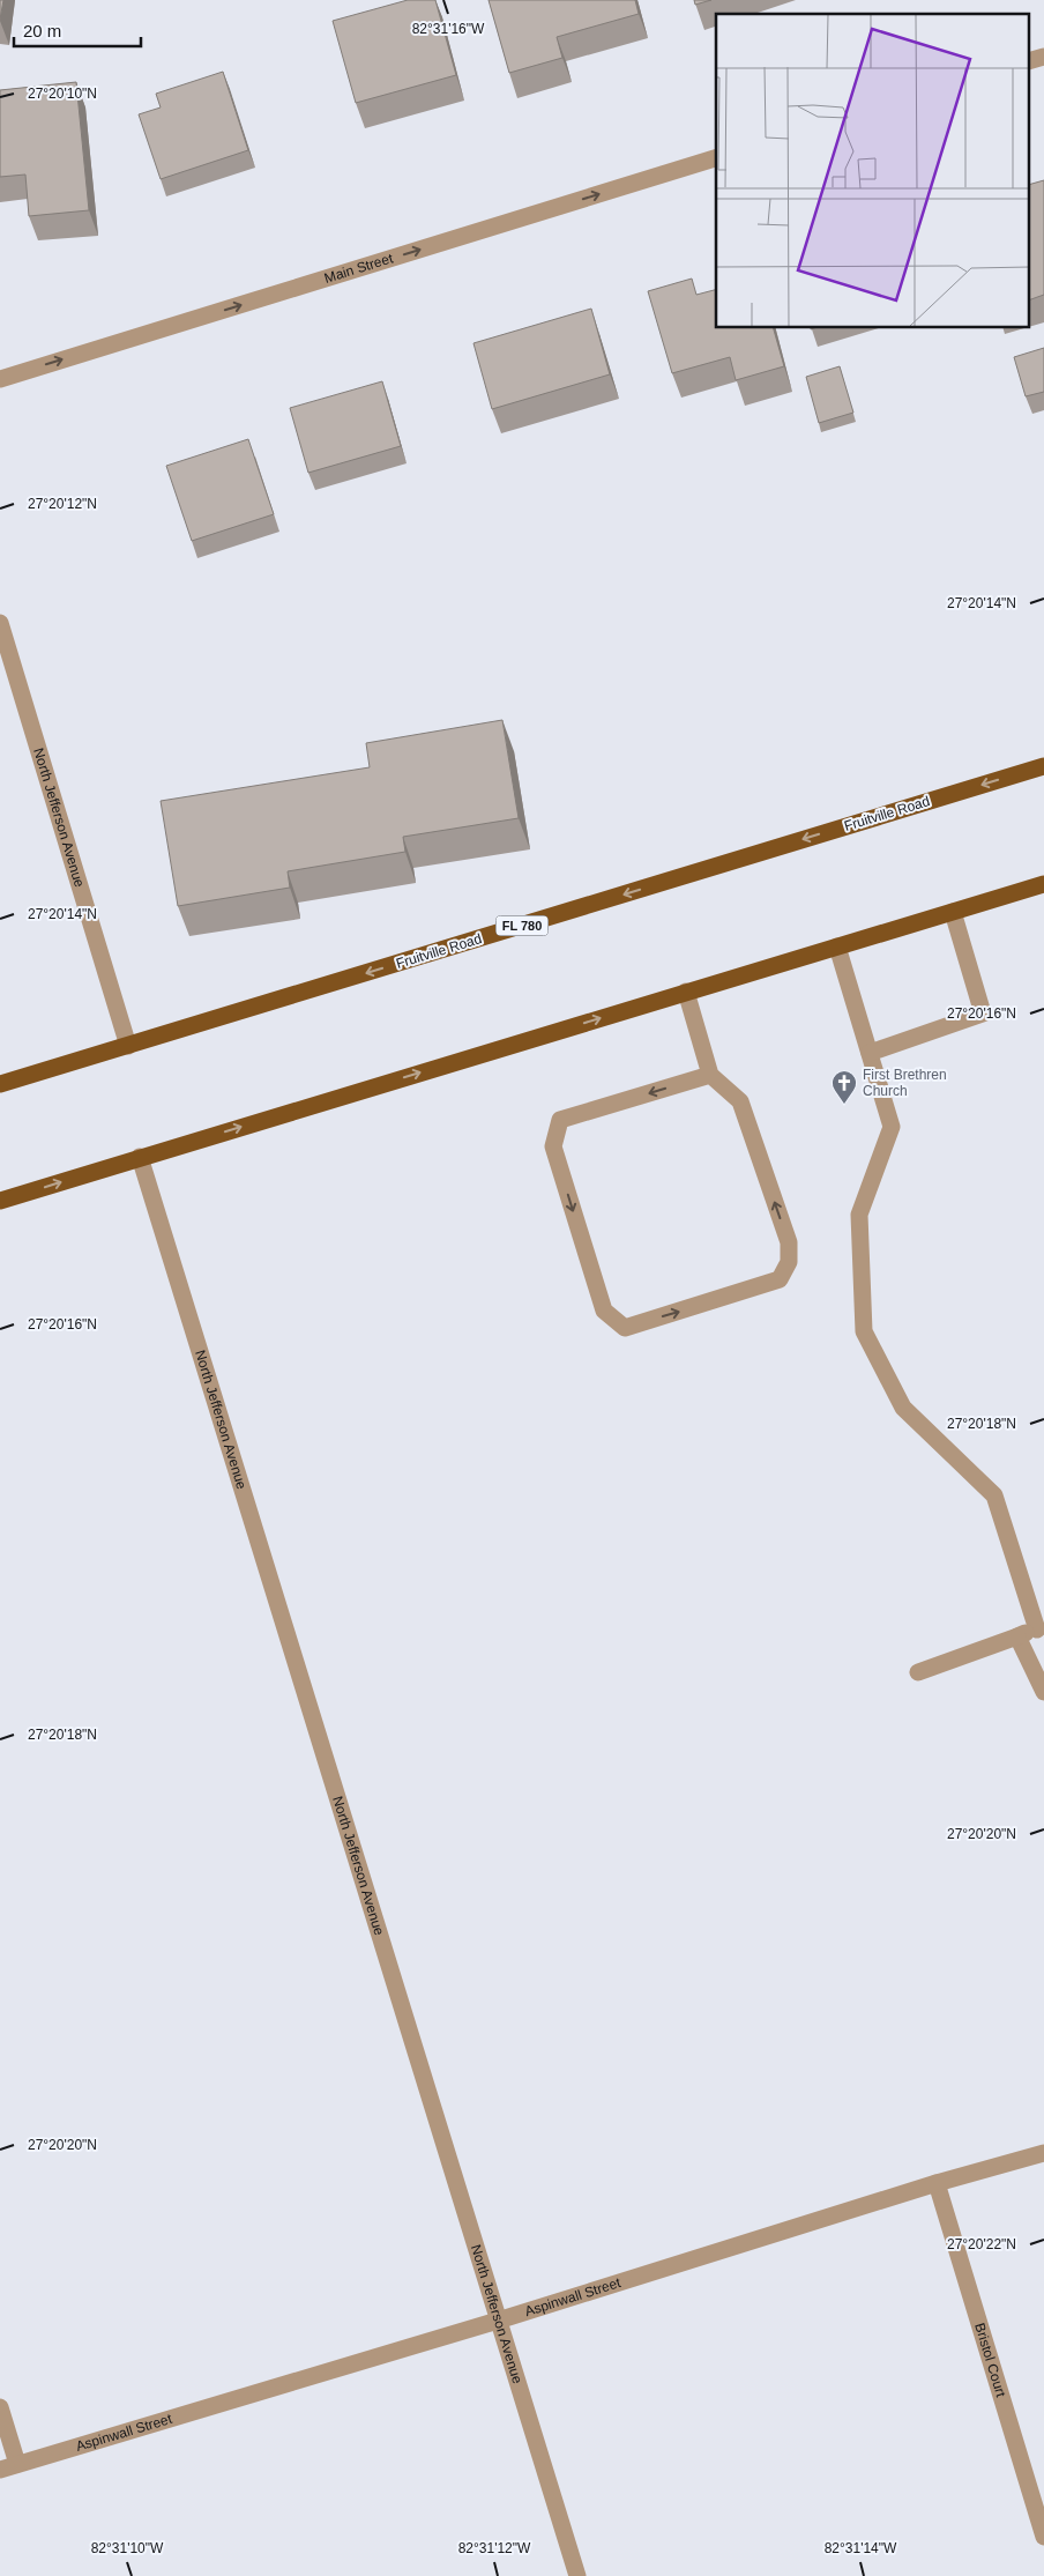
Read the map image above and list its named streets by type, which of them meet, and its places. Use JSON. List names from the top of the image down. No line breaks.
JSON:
{"streets":{"main road":["Fruitville Road","FL 780"],"street":["Main Street","North Jefferson Avenue","Aspinwall Street","Bristol Court"]},"crossings":[["Fruitville Road","North Jefferson Avenue"],["North Jefferson Avenue","Aspinwall Street"],["Aspinwall Street","Bristol Court"]],"one_way":["Main Street"],"places":{"church":["First Brethren Church"]},"scale_bar":"20 m","coordinates":["82°31'16\"W","27°20'10\"N","27°20'12\"N","27°20'14\"N","27°20'16\"N","27°20'18\"N","27°20'20\"N","27°20'22\"N","82°31'10\"W","82°31'12\"W","82°31'14\"W"]}
